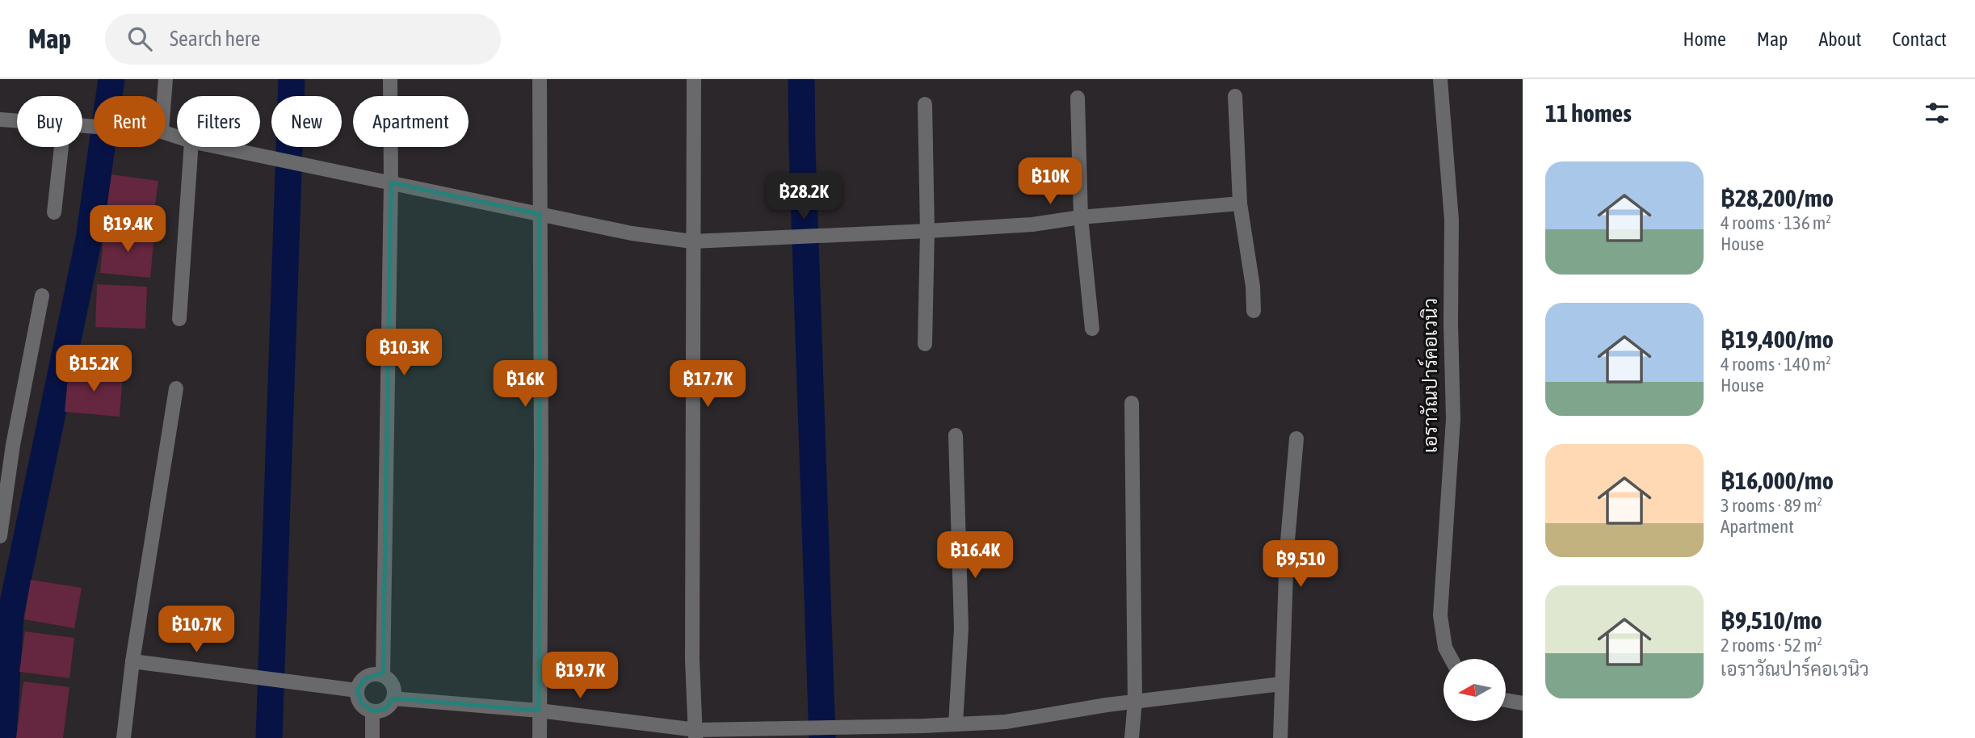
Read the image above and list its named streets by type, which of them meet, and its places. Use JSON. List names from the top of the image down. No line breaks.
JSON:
{"streets":{"street":["เอราวัณปาร์คอเวนิว"]},"north":"left","page":{"header":"Map","search":"Search here","nav":["Home","Map","About","Contact"],"heading":"11 homes","chip":["Buy","Rent","Filters","New","Apartment"],"list":[{"name":"฿28,200/mo","note":"4 rooms · 136 m² · House"},{"name":"฿19,400/mo","note":"4 rooms · 140 m² · House"},{"name":"฿16,000/mo","note":"3 rooms · 89 m² · Apartment"},{"name":"฿9,510/mo","note":"2 rooms · 52 m² · เอราวัณปาร์คอเวนิว"}],"price":["฿10K","฿28.2K","฿19.4K","฿10.3K","฿15.2K","฿16K","฿17.7K","฿16.4K","฿9,510","฿10.7K","฿19.7K"]}}
